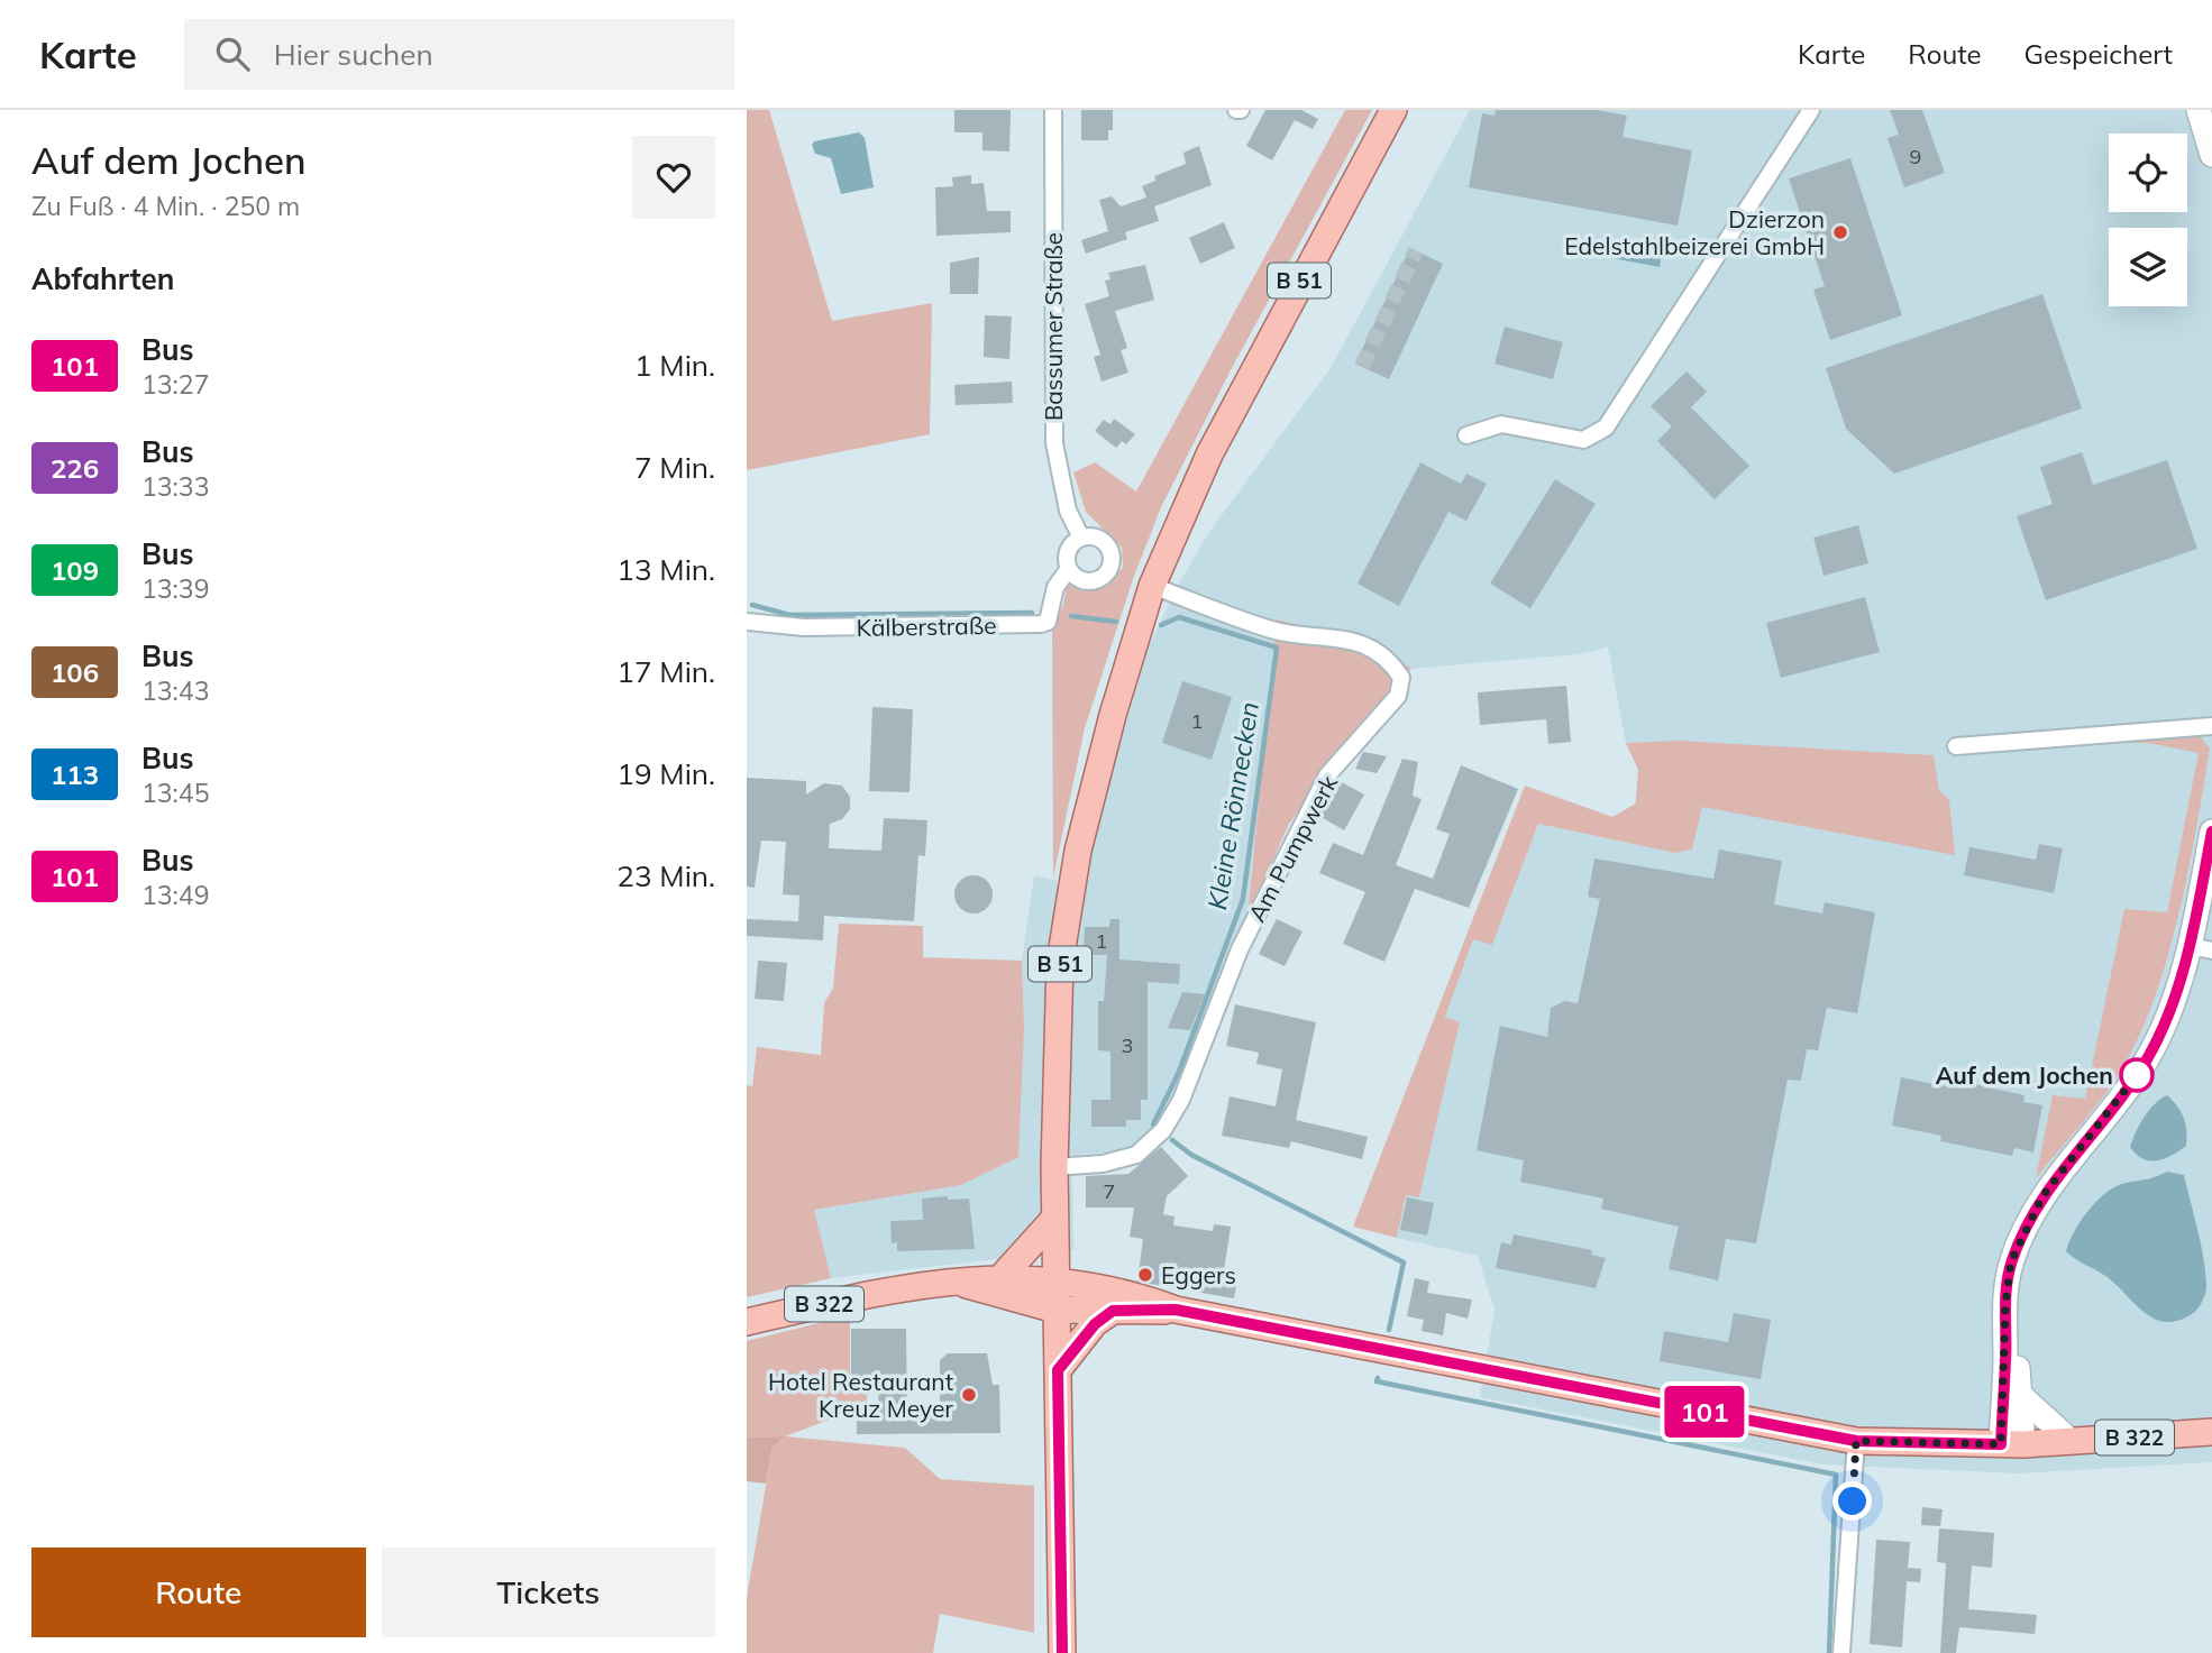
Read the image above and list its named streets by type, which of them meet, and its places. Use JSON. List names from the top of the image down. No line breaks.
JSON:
{"streets":{"main road":["B 51","B 322"],"street":["Bassumer Straße","Kälberstraße","Am Pumpwerk"]},"crossings":[["B 51","Am Pumpwerk"],["B 51","B 322"],["Bassumer Straße","Kälberstraße"]],"water":["Kleine Rönnecken"],"places":["Dzierzon Edelstahlbeizerei GmbH","Auf dem Jochen","Eggers","Hotel Restaurant Kreuz Meyer"],"lines":["bus line 101"],"house_numbers":["9","1","1","3","7"],"page":{"header":"Karte","search":"Hier suchen","nav":["Karte","Route","Gespeichert"],"heading":[["Auf dem Jochen","Zu Fuß · 4 Min. · 250 m"],"Abfahrten"],"on_map":"101","list":[{"mark":"101","name":"Bus","note":"13:27","value":"1 Min."},{"mark":"226","name":"Bus","note":"13:33","value":"7 Min."},{"mark":"109","name":"Bus","note":"13:39","value":"13 Min."},{"mark":"106","name":"Bus","note":"13:43","value":"17 Min."},{"mark":"113","name":"Bus","note":"13:45","value":"19 Min."},{"mark":"101","name":"Bus","note":"13:49","value":"23 Min."}],"buttons":["Route","Tickets"]}}
